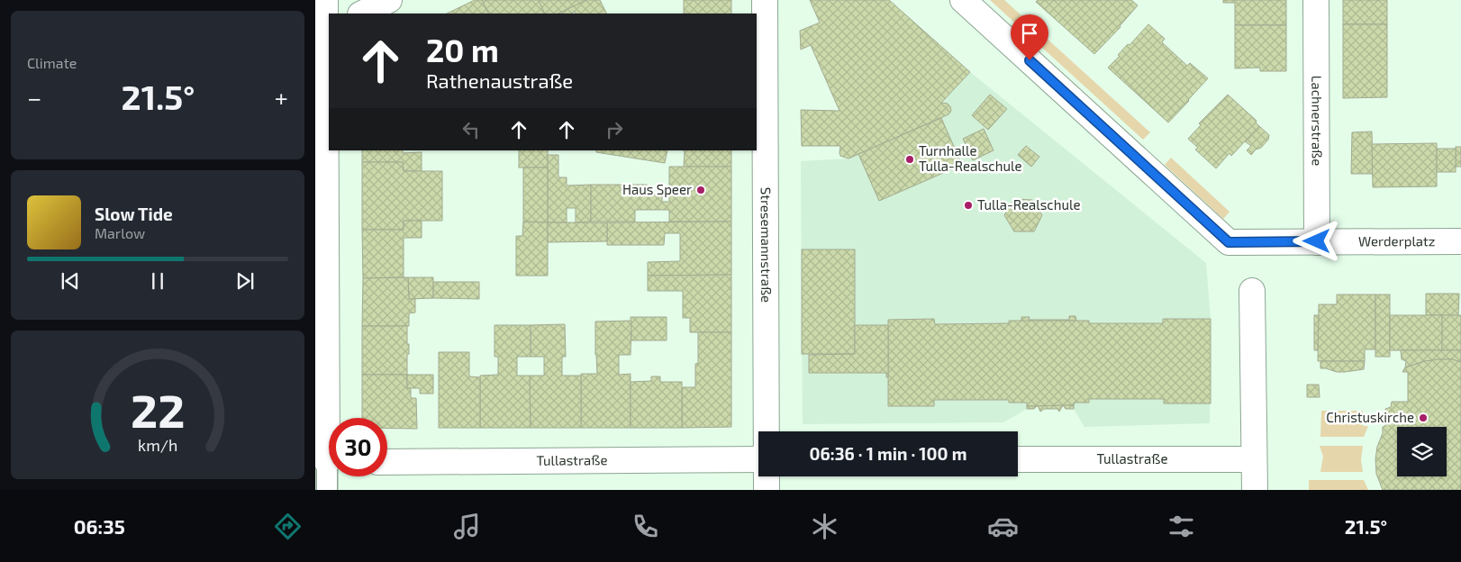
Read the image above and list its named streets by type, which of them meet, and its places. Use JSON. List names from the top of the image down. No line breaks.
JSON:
{"streets":{"street":["Lachnerstraße","Werderplatz","Stresemannstraße","Tullastraße"]},"crossings":[["Lachnerstraße","Werderplatz"]],"places":["Turnhalle Tulla-Realschule","Haus Speer","Tulla-Realschule","Christuskirche"],"page":{"tile":"Climate","turn":["20 m","Rathenaustraße"],"heat":["−","21.5°","+"],"song":["Slow Tide","Marlow"],"limit":"30","trip":"06:36 · 1 min · 100 m","tabs":["06:35","21.5°"],"gauge":["22","km/h"]}}
